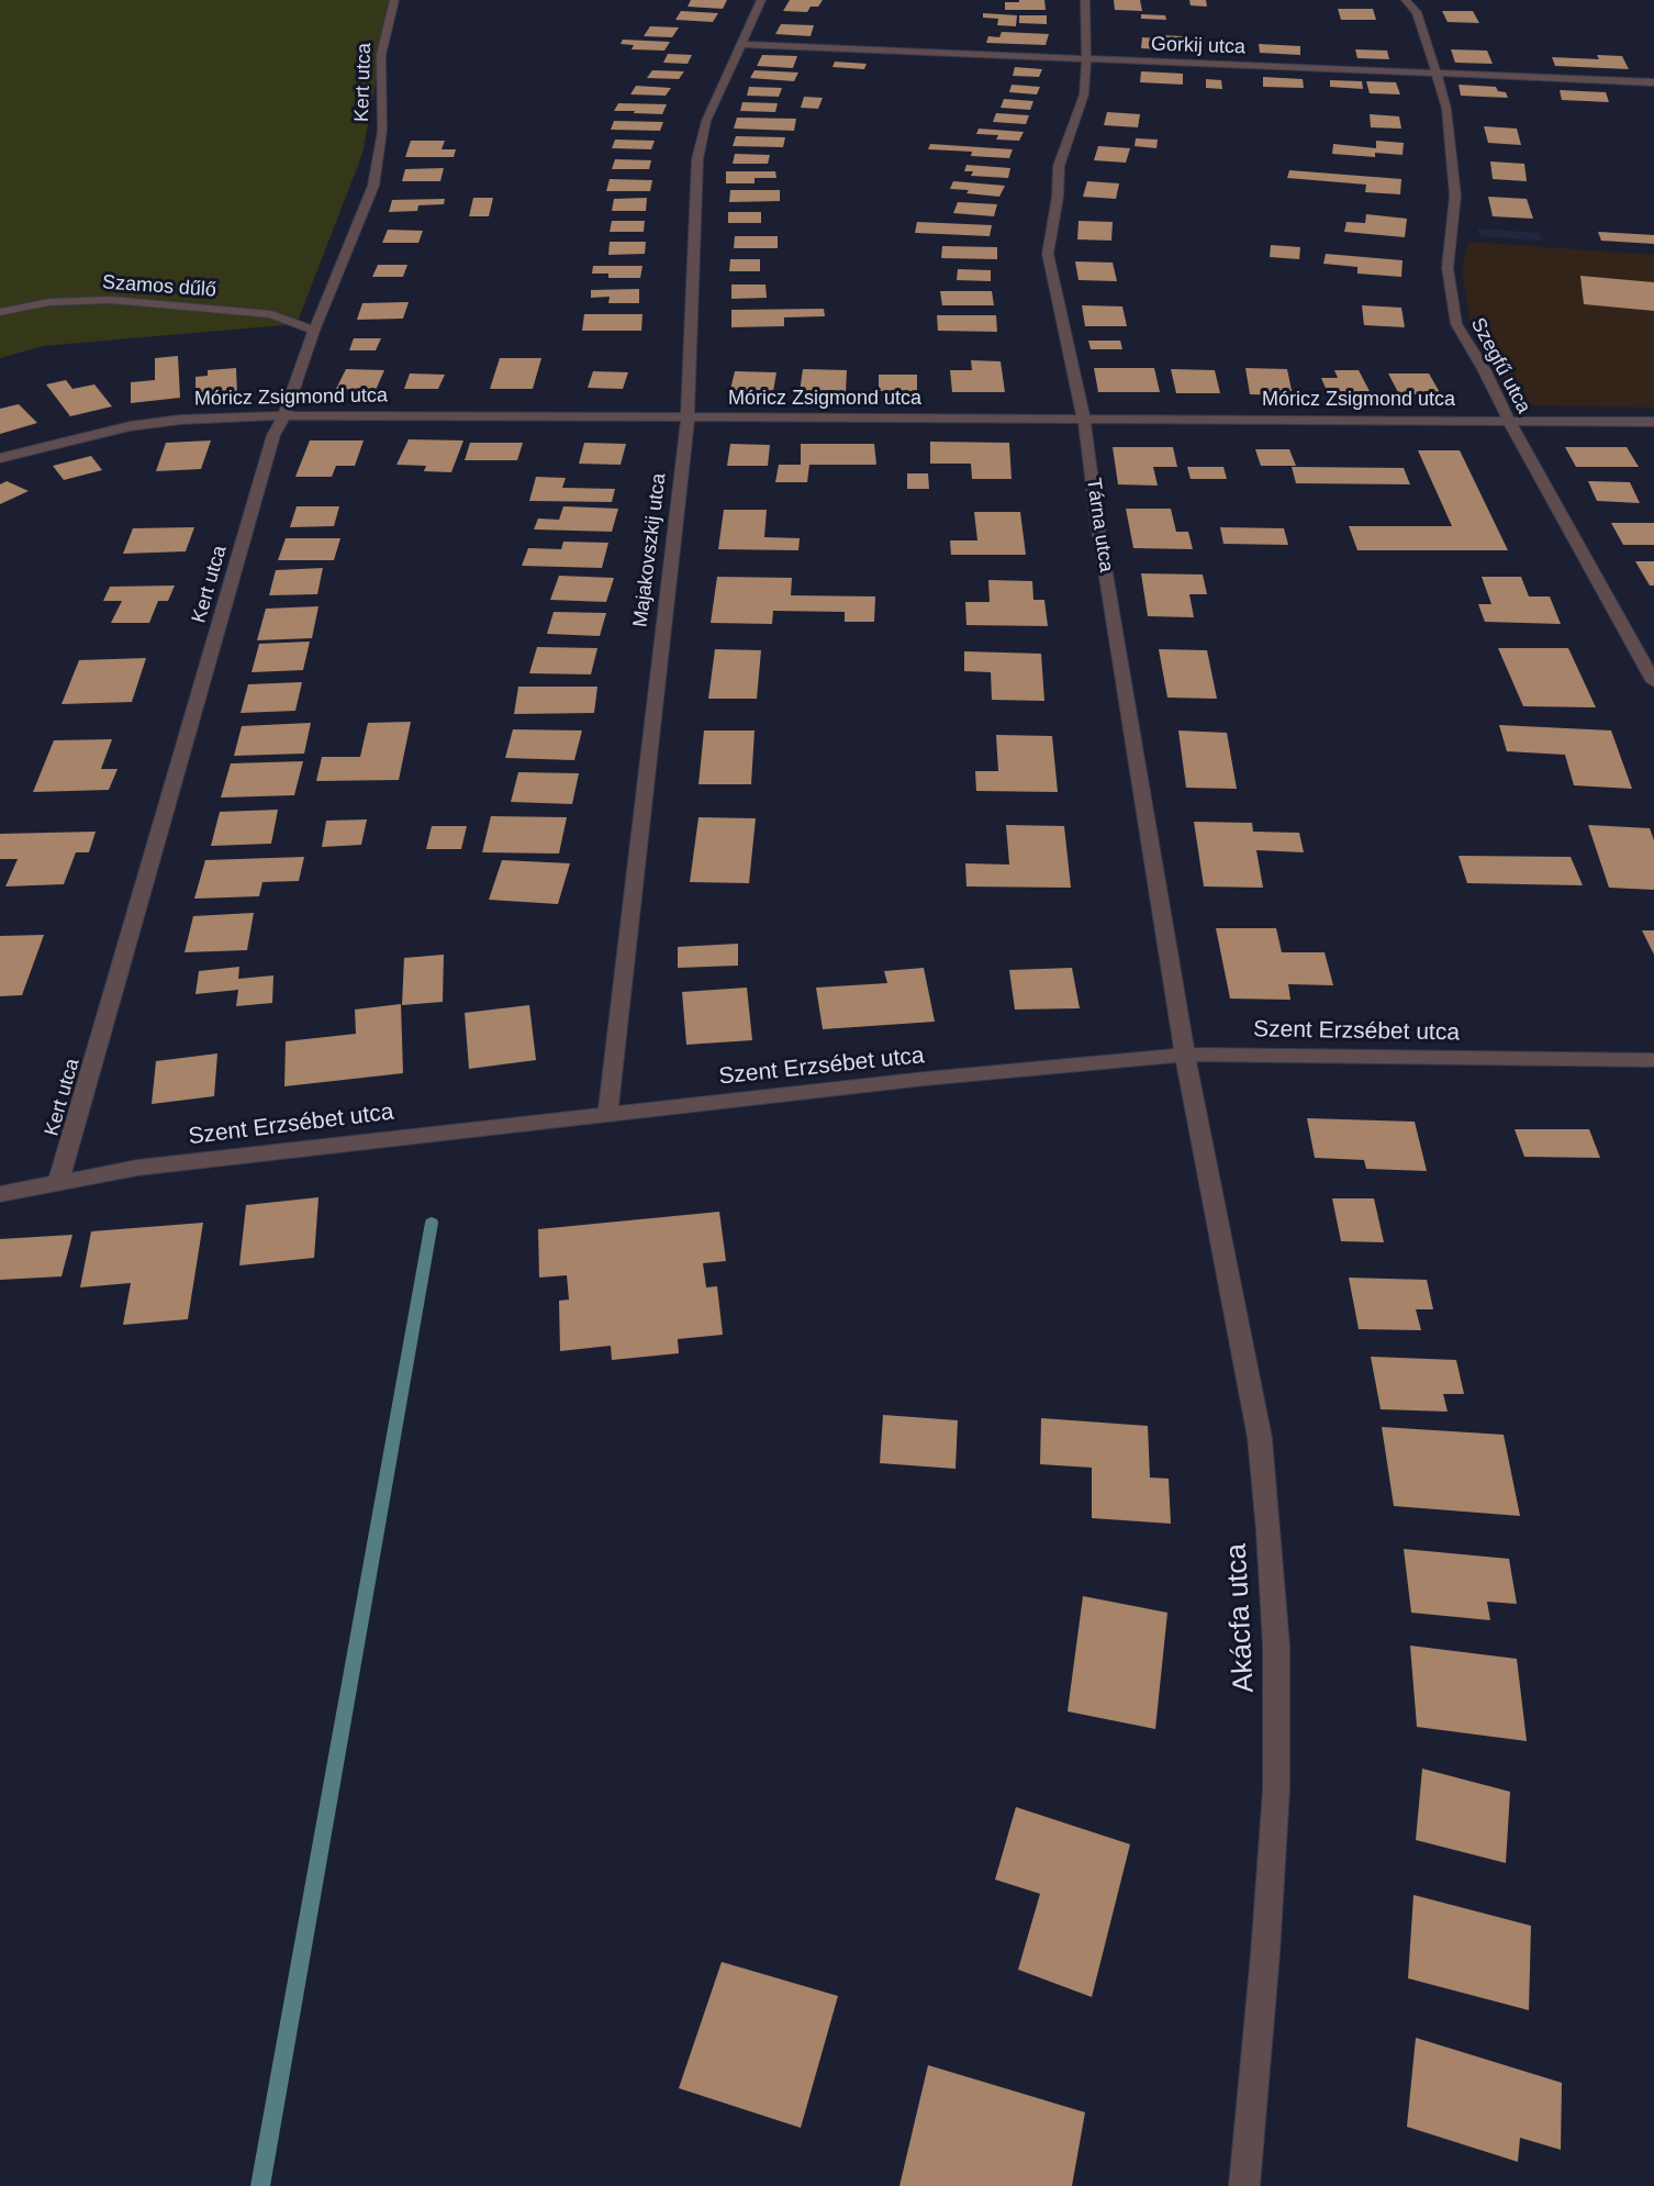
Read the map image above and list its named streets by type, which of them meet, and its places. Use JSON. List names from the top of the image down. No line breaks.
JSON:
{"streets":{"street":["Gorkij utca","Kert utca","Szamos dűlő","Szegfű utca","Móricz Zsigmond utca","Tárna utca","Majakovszkij utca","Szent Erzsébet utca","Akácfa utca"]},"crossings":[["Gorkij utca","Szegfű utca"],["Gorkij utca","Tárna utca"],["Gorkij utca","Majakovszkij utca"],["Kert utca","Szamos dűlő"],["Kert utca","Móricz Zsigmond utca"],["Kert utca","Szent Erzsébet utca"],["Szegfű utca","Móricz Zsigmond utca"],["Móricz Zsigmond utca","Tárna utca"],["Móricz Zsigmond utca","Majakovszkij utca"],["Tárna utca","Szent Erzsébet utca"],["Tárna utca","Akácfa utca"],["Majakovszkij utca","Szent Erzsébet utca"],["Szent Erzsébet utca","Akácfa utca"]]}
